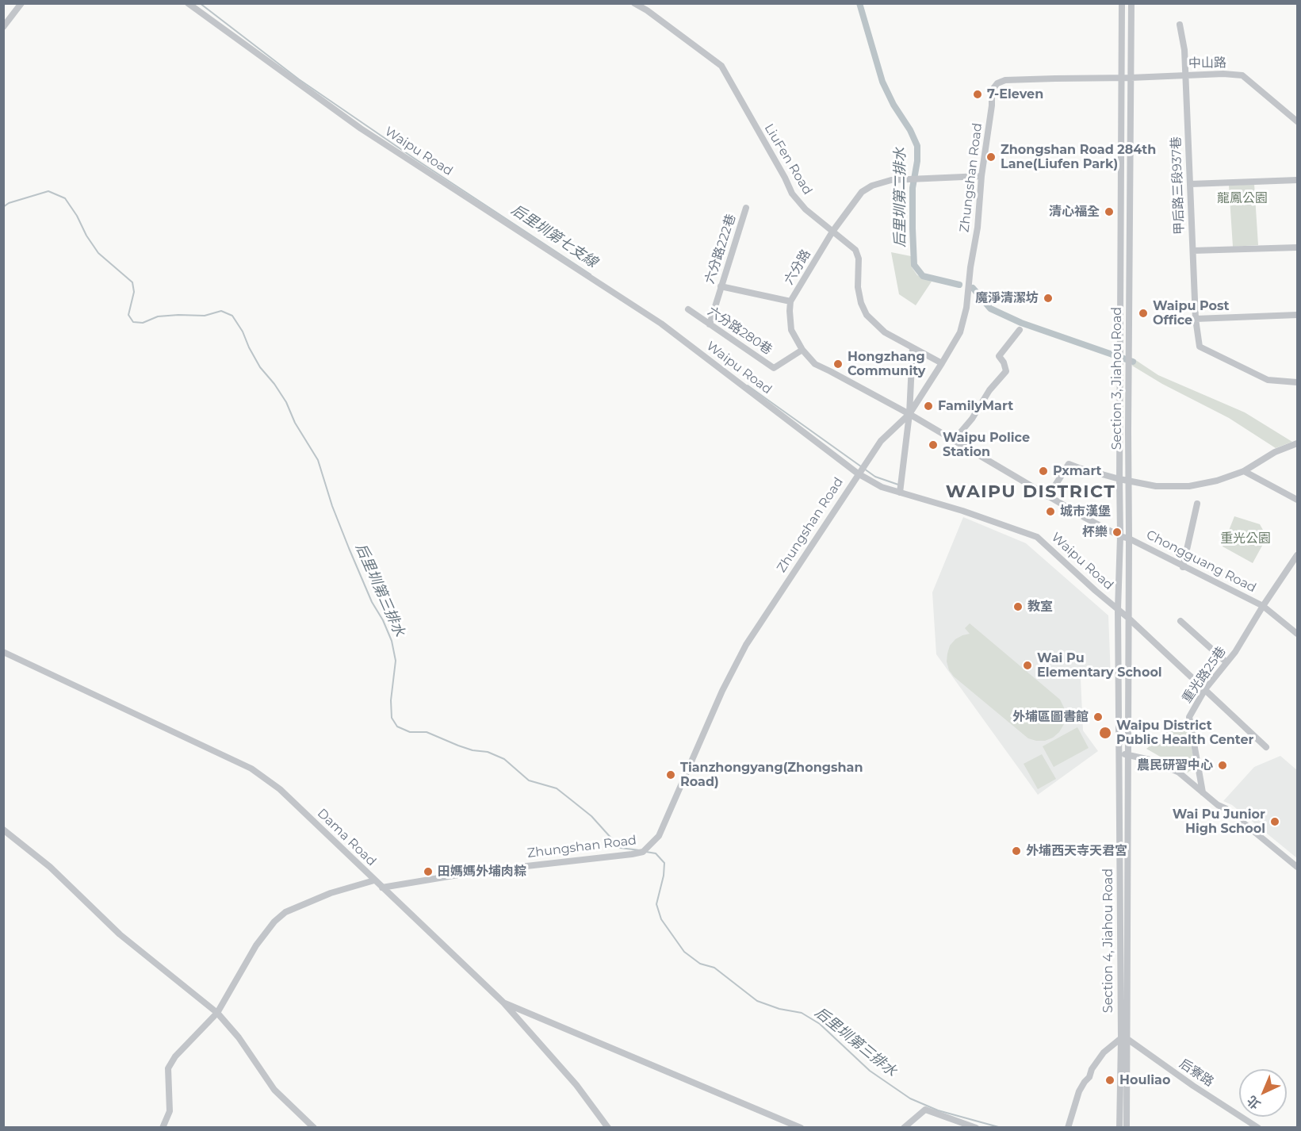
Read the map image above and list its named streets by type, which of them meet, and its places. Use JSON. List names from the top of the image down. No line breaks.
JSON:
{"streets":{"street":["中山路","Waipu Road","LiuFen Road","Zhungshan Road","甲后路三段937巷","六分路222巷","六分路","六分路280巷","Section 3, Jiahou Road","Chongguang Road","重光路25巷","Dama Road","Section 4, Jiahou Road","后寮路"]},"crossings":[["中山路","Zhungshan Road"],["中山路","甲后路三段937巷"],["中山路","Section 3, Jiahou Road"],["Waipu Road","Zhungshan Road"],["Waipu Road","Section 3, Jiahou Road"],["Waipu Road","重光路25巷"],["LiuFen Road","Zhungshan Road"],["LiuFen Road","六分路"],["Zhungshan Road","六分路"],["Zhungshan Road","Section 3, Jiahou Road"],["Zhungshan Road","Dama Road"],["六分路222巷","六分路"],["六分路222巷","六分路280巷"],["Section 3, Jiahou Road","Chongguang Road"],["Section 3, Jiahou Road","Section 4, Jiahou Road"],["Chongguang Road","重光路25巷"],["Section 4, Jiahou Road","后寮路"]],"districts":["WAIPU DISTRICT"],"water":["后里圳第二排水","后里圳第七支線","后里圳第三排水"],"parks":["龍鳳公園","重光公園"],"places":["7-Eleven","Zhongshan Road 284th Lane(Liufen Park)","清心福全","魔淨清潔坊","Waipu Post Office","Hongzhang Community","FamilyMart","Waipu Police Station","Pxmart","城市漢堡","杯樂","教室","Wai Pu Elementary School","外埔區圖書館","Waipu District Public Health Center","農民研習中心","Tianzhongyang(Zhongshan Road)","Wai Pu Junior High School","外埔西天寺天君宮","田媽媽外埔肉粽","Houliao"],"north":"bottom left"}
